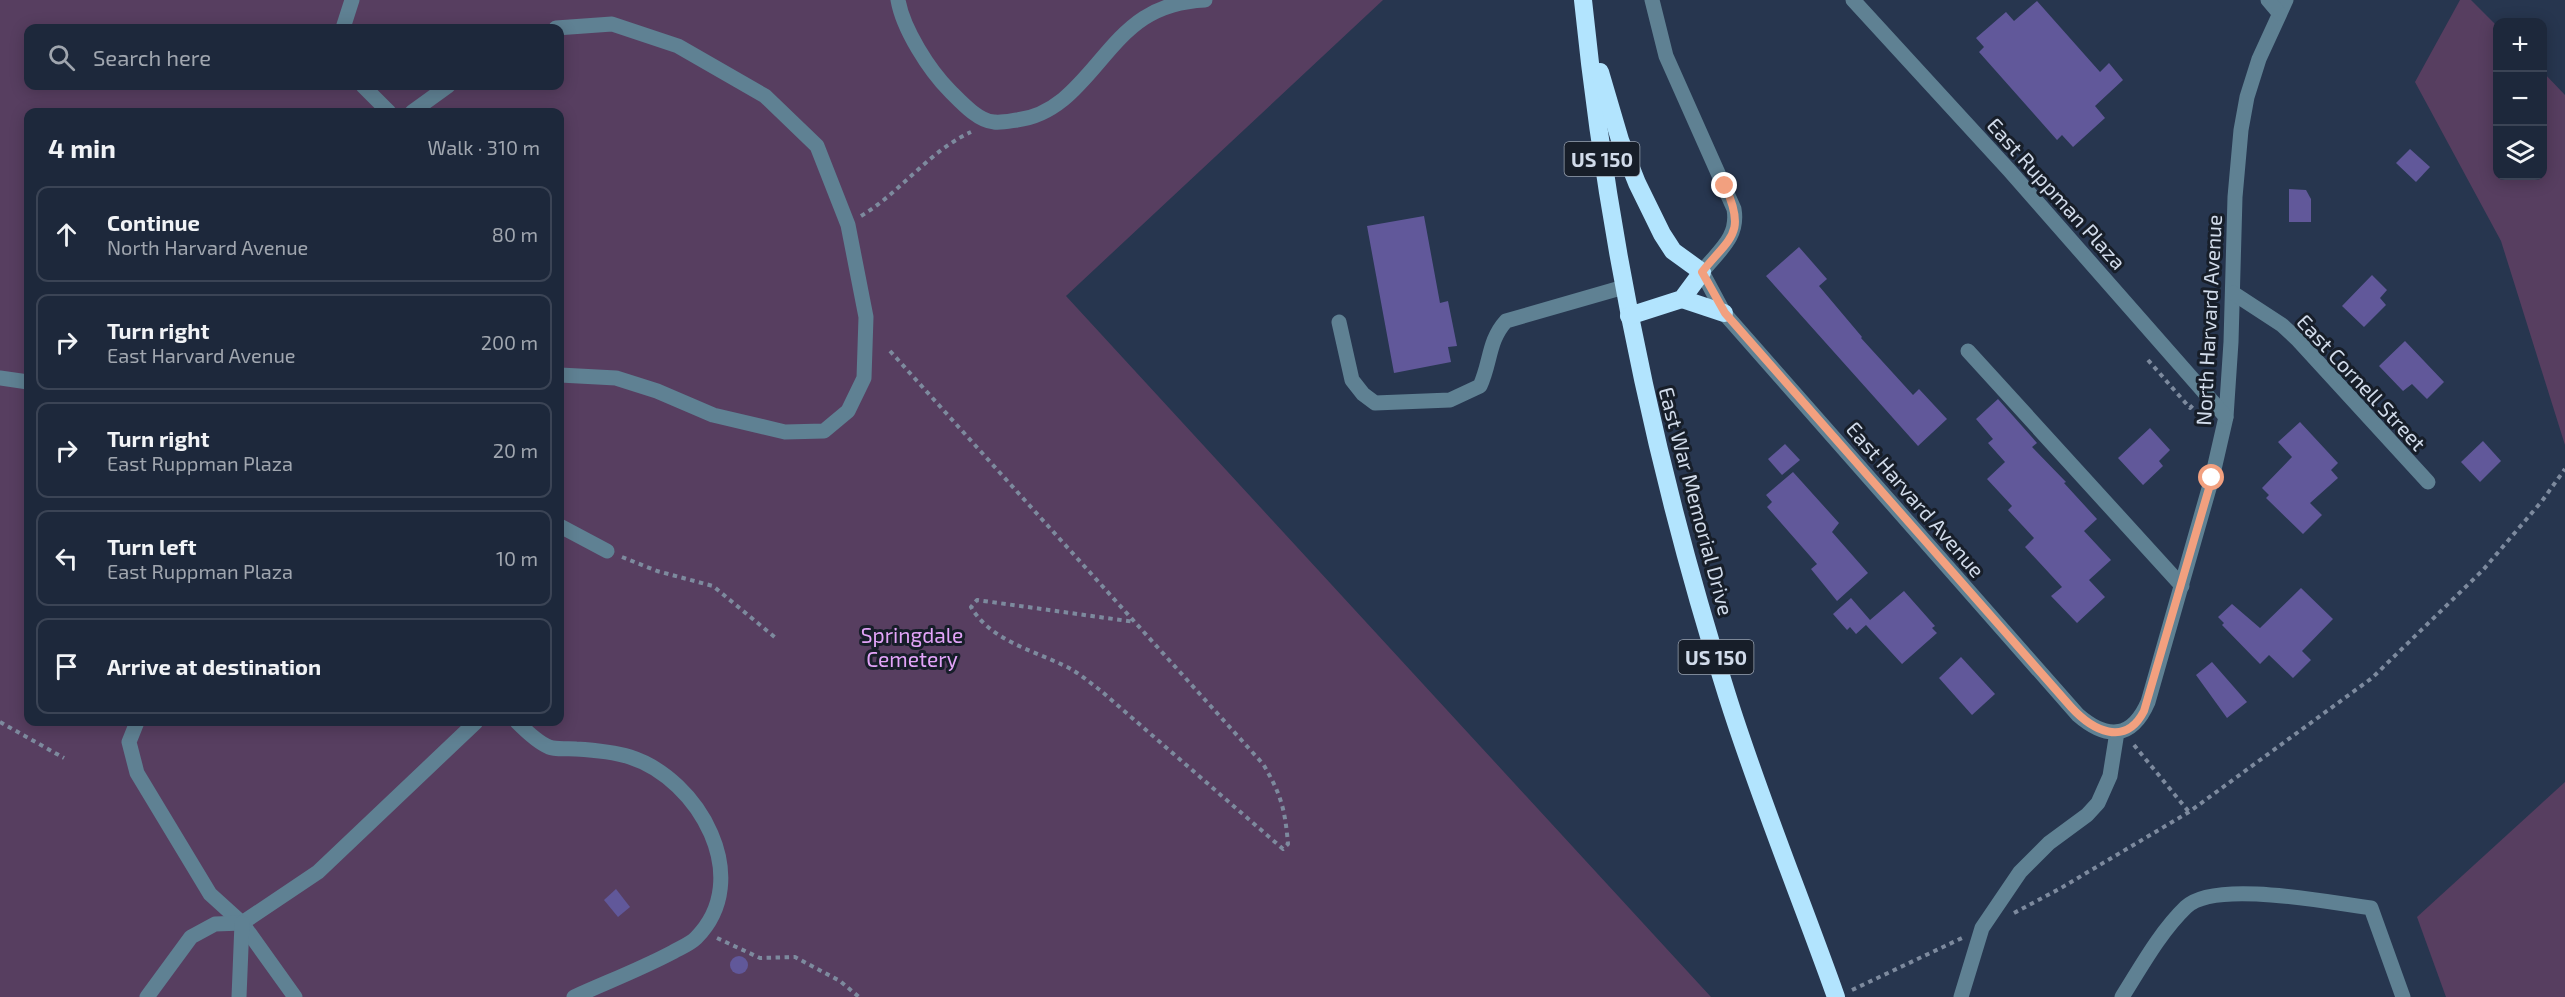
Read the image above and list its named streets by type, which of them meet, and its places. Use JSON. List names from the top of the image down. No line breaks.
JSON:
{"streets":{"highway":["US 150","East War Memorial Drive"],"street":["East Ruppman Plaza","North Harvard Avenue","East Cornell Street","East Harvard Avenue"]},"crossings":[["East Ruppman Plaza","North Harvard Avenue"],["North Harvard Avenue","East Cornell Street"],["North Harvard Avenue","East Harvard Avenue"]],"parks":["Springdale Cemetery"],"page":{"map_buttons":["+","−"],"search":"Search here","heading":["4 min","Walk · 310 m"],"list":[["Continue","North Harvard Avenue","80 m"],["Turn right","East Harvard Avenue","200 m"],["Turn right","East Ruppman Plaza","20 m"],["Turn left","East Ruppman Plaza","10 m"],"Arrive at destination"]}}
